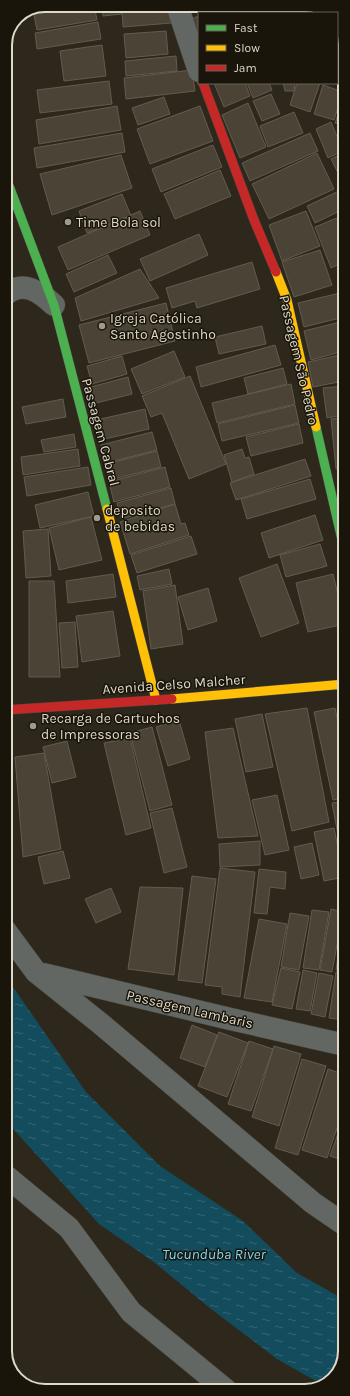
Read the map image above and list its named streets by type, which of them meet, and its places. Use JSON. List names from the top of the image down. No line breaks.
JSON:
{"streets":{"street":["Passagem São Pedro","Passagem Cabral","Avenida Celso Malcher","Passagem Lambaris"]},"crossings":[["Passagem Cabral","Avenida Celso Malcher"]],"water":["Tucunduba River"],"places":["Time Bola sol","Igreja Católica Santo Agostinho","deposito de bebidas","Recarga de Cartuchos de Impressoras"],"legend":["Fast","Slow","Jam"]}
